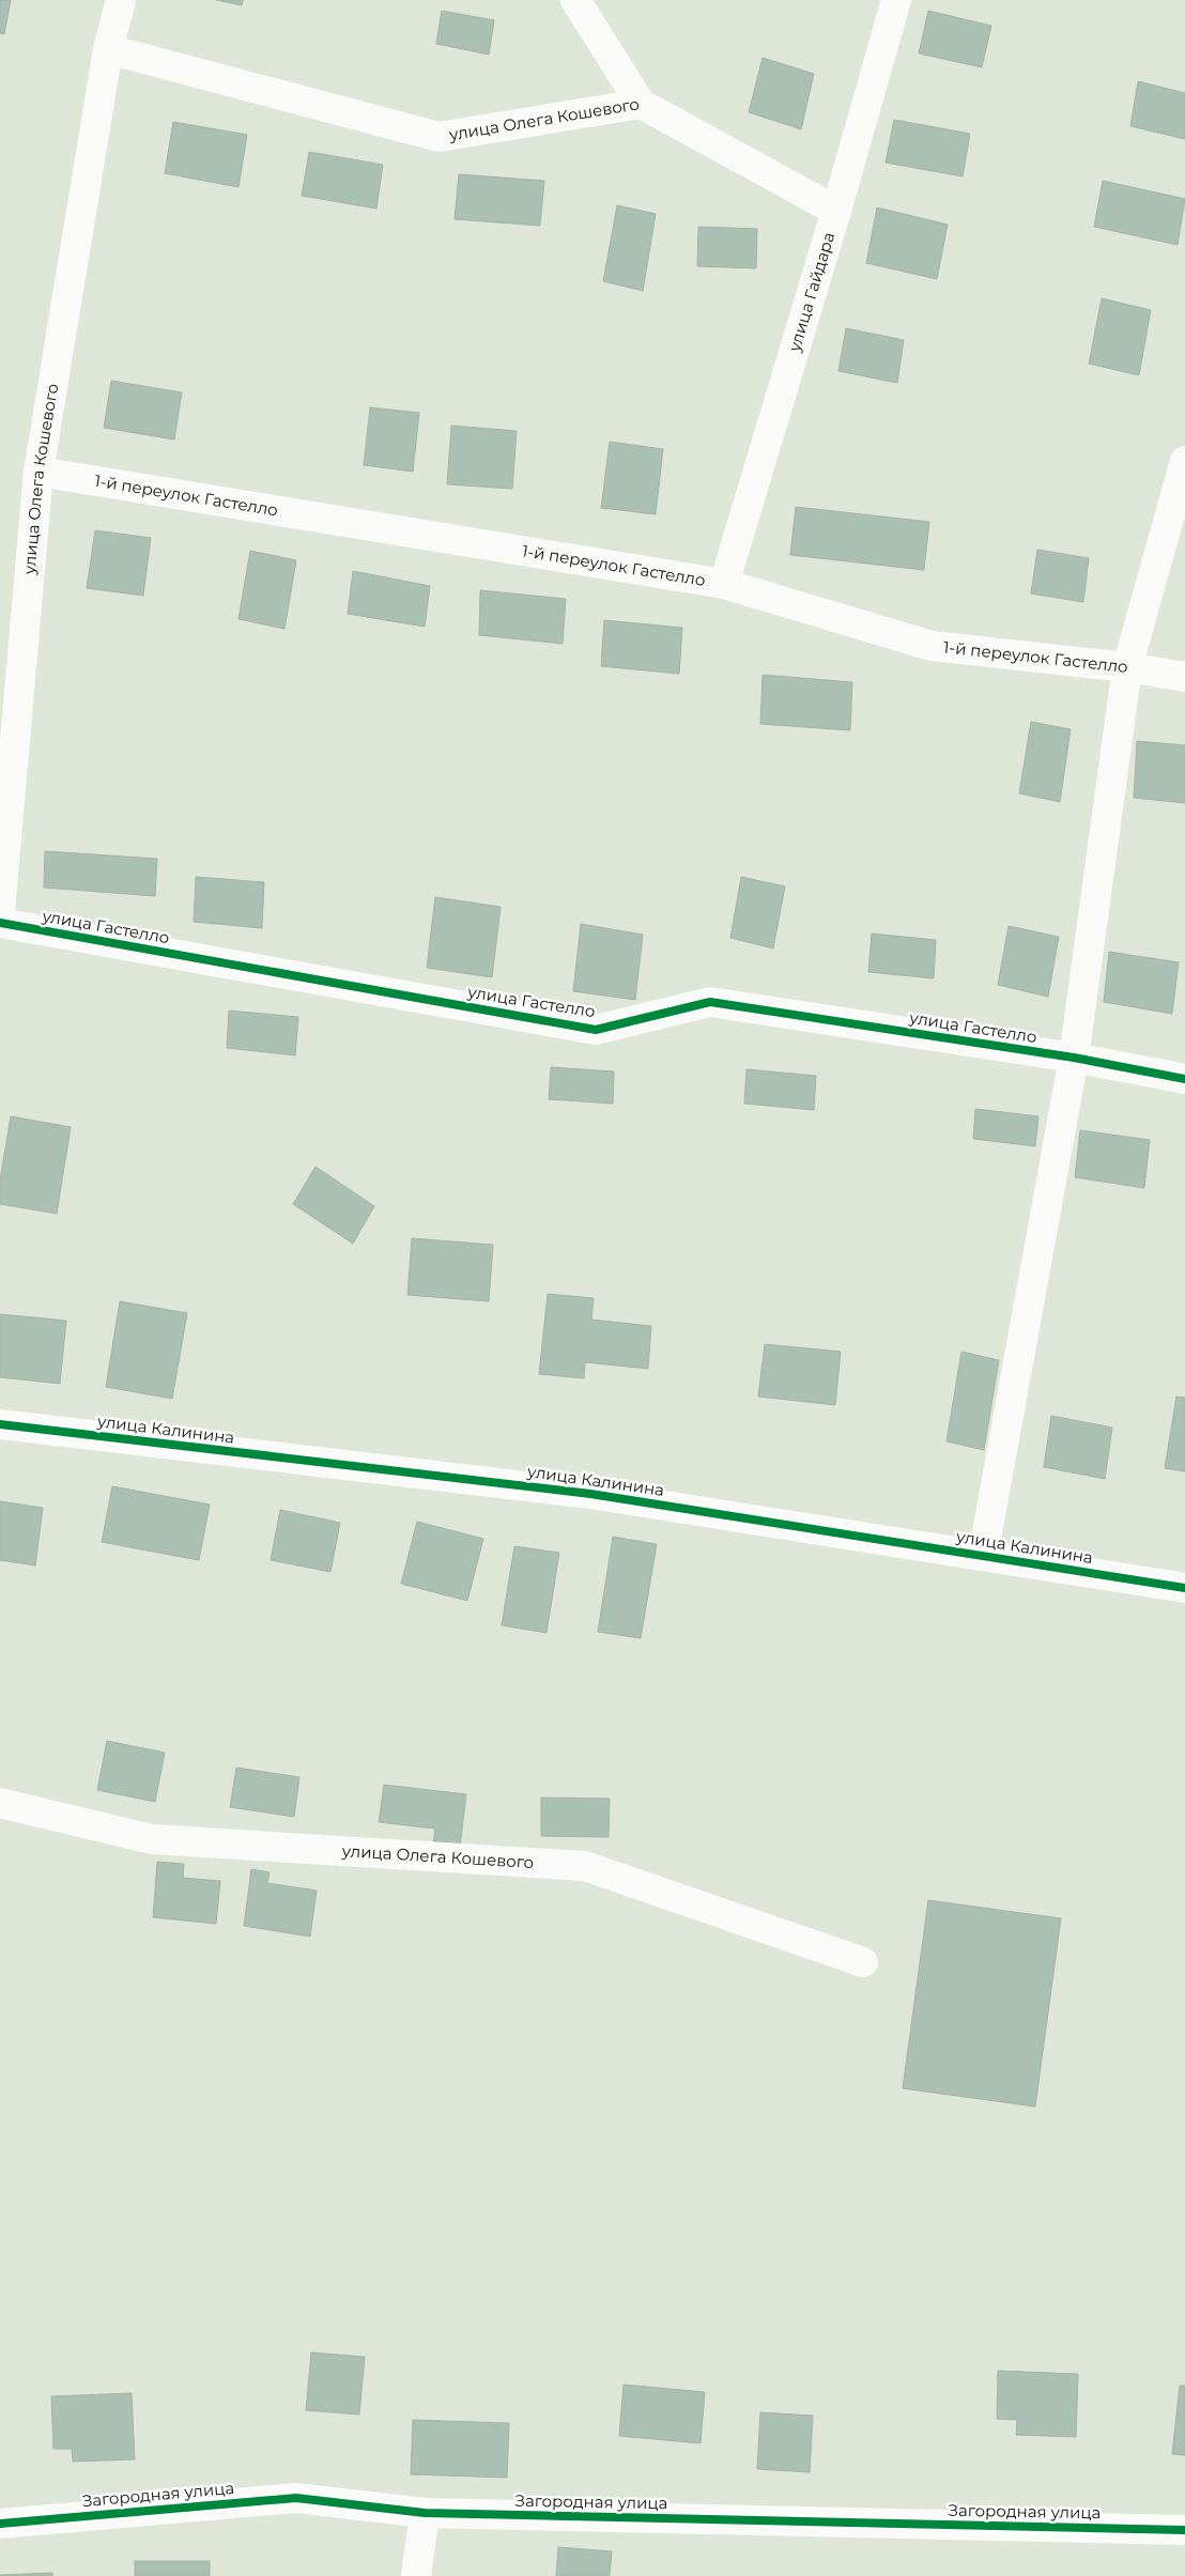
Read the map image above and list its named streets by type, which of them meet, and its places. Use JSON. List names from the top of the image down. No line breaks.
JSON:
{"streets":{"street":["улица Олега Кошевого","улица Гайдара","1-й переулок Гастелло","улица Гастелло","улица Калинина","Загородная улица"]},"crossings":[["улица Олега Кошевого","улица Гайдара"],["улица Олега Кошевого","1-й переулок Гастелло"],["улица Гайдара","1-й переулок Гастелло"]]}
